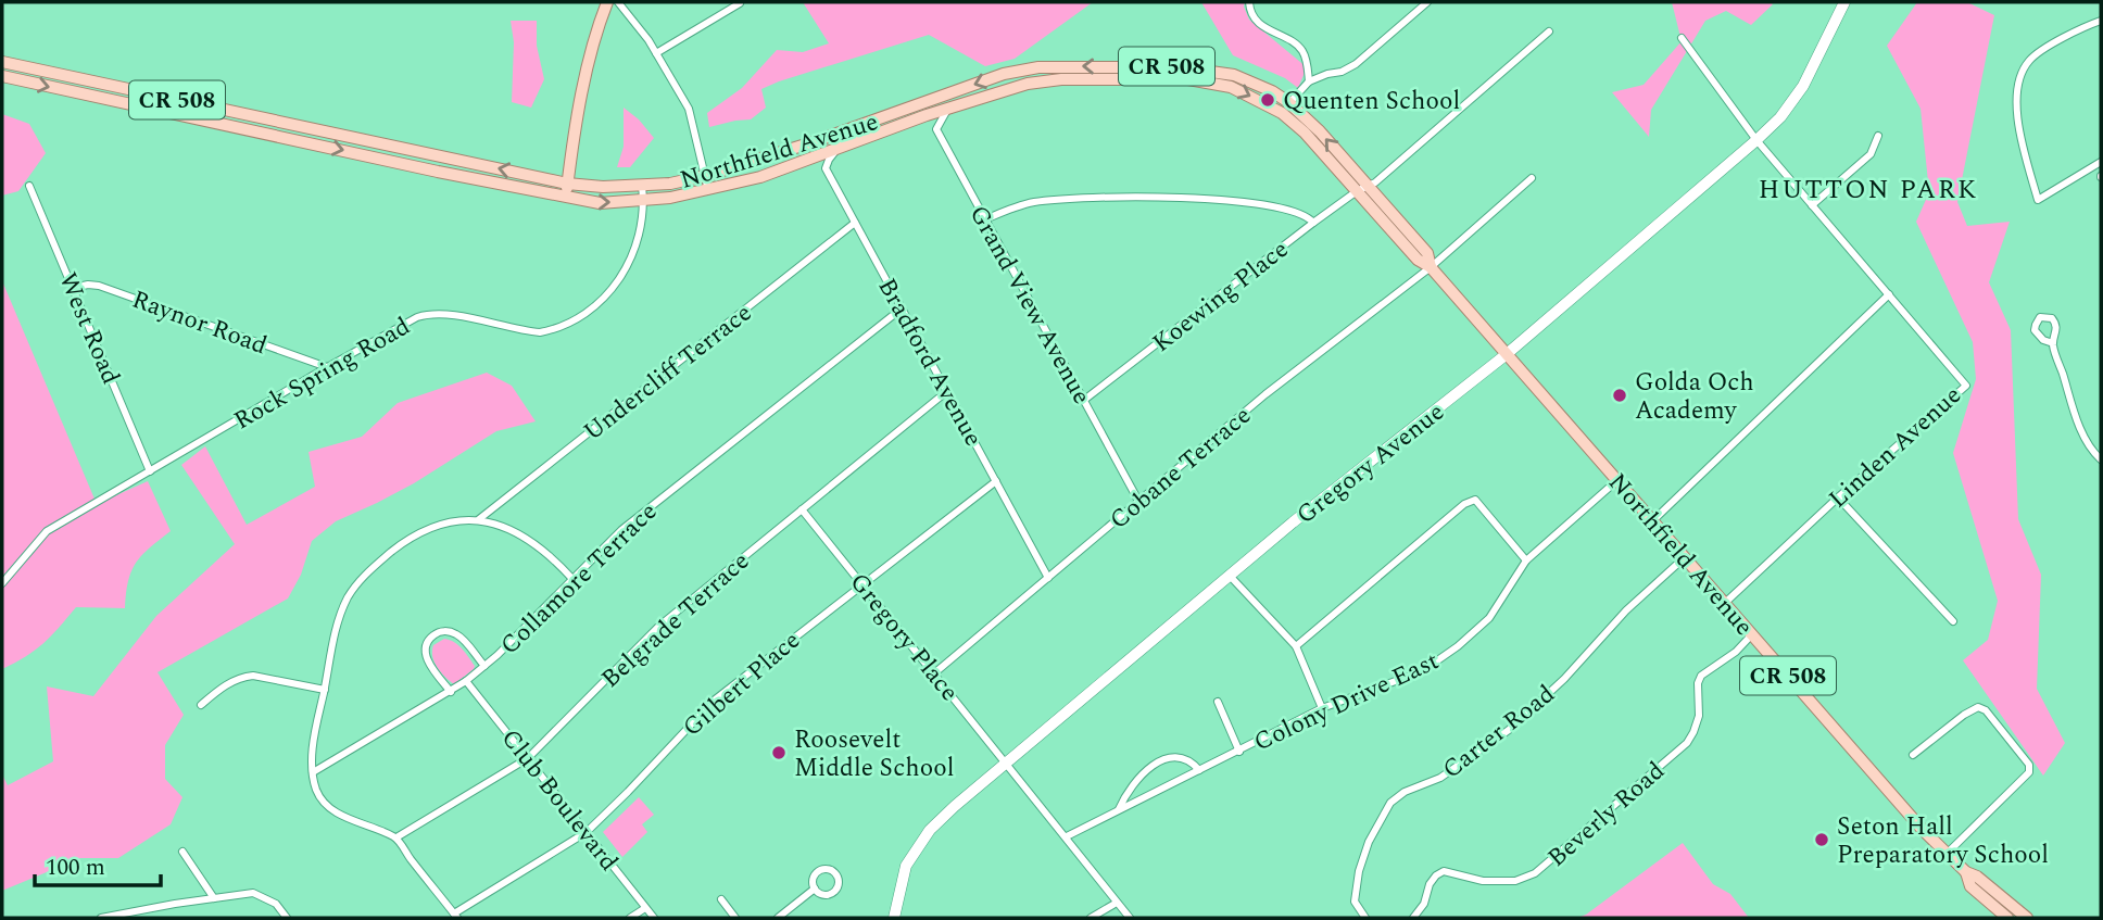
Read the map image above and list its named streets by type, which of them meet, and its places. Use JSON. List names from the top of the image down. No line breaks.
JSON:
{"streets":{"main road":["CR 508","Northfield Avenue","Gregory Avenue"],"street":["Koewing Place","Grand View Avenue","Raynor Road","West Road","Bradford Avenue","Undercliff Terrace","Rock Spring Road","Linden Avenue","Cobane Terrace","Collamore Terrace","Belgrade Terrace","Gregory Place","Gilbert Place","Colony Drive East","Carter Road","Club Boulevard","Beverly Road"]},"crossings":[["Northfield Avenue","Koewing Place"],["Northfield Avenue","Grand View Avenue"],["Northfield Avenue","Bradford Avenue"],["Northfield Avenue","Rock Spring Road"],["Northfield Avenue","Linden Avenue"],["Northfield Avenue","Gregory Avenue"],["Northfield Avenue","Cobane Terrace"],["Northfield Avenue","Colony Drive East"],["Northfield Avenue","Carter Road"],["Northfield Avenue","Beverly Road"],["Koewing Place","Grand View Avenue"],["Grand View Avenue","Cobane Terrace"],["Raynor Road","West Road"],["Raynor Road","Rock Spring Road"],["West Road","Rock Spring Road"],["Bradford Avenue","Undercliff Terrace"],["Bradford Avenue","Cobane Terrace"],["Bradford Avenue","Collamore Terrace"],["Bradford Avenue","Belgrade Terrace"],["Bradford Avenue","Gilbert Place"],["Linden Avenue","Gregory Avenue"],["Gregory Avenue","Gregory Place"],["Cobane Terrace","Gregory Place"],["Collamore Terrace","Club Boulevard"],["Belgrade Terrace","Gregory Place"],["Belgrade Terrace","Club Boulevard"],["Gregory Place","Gilbert Place"],["Gregory Place","Colony Drive East"],["Gilbert Place","Club Boulevard"]],"districts":["HUTTON PARK"],"places":["Quenten School","Golda Och Academy","Roosevelt Middle School","Seton Hall Preparatory School"],"scale_bar":"100 m"}
